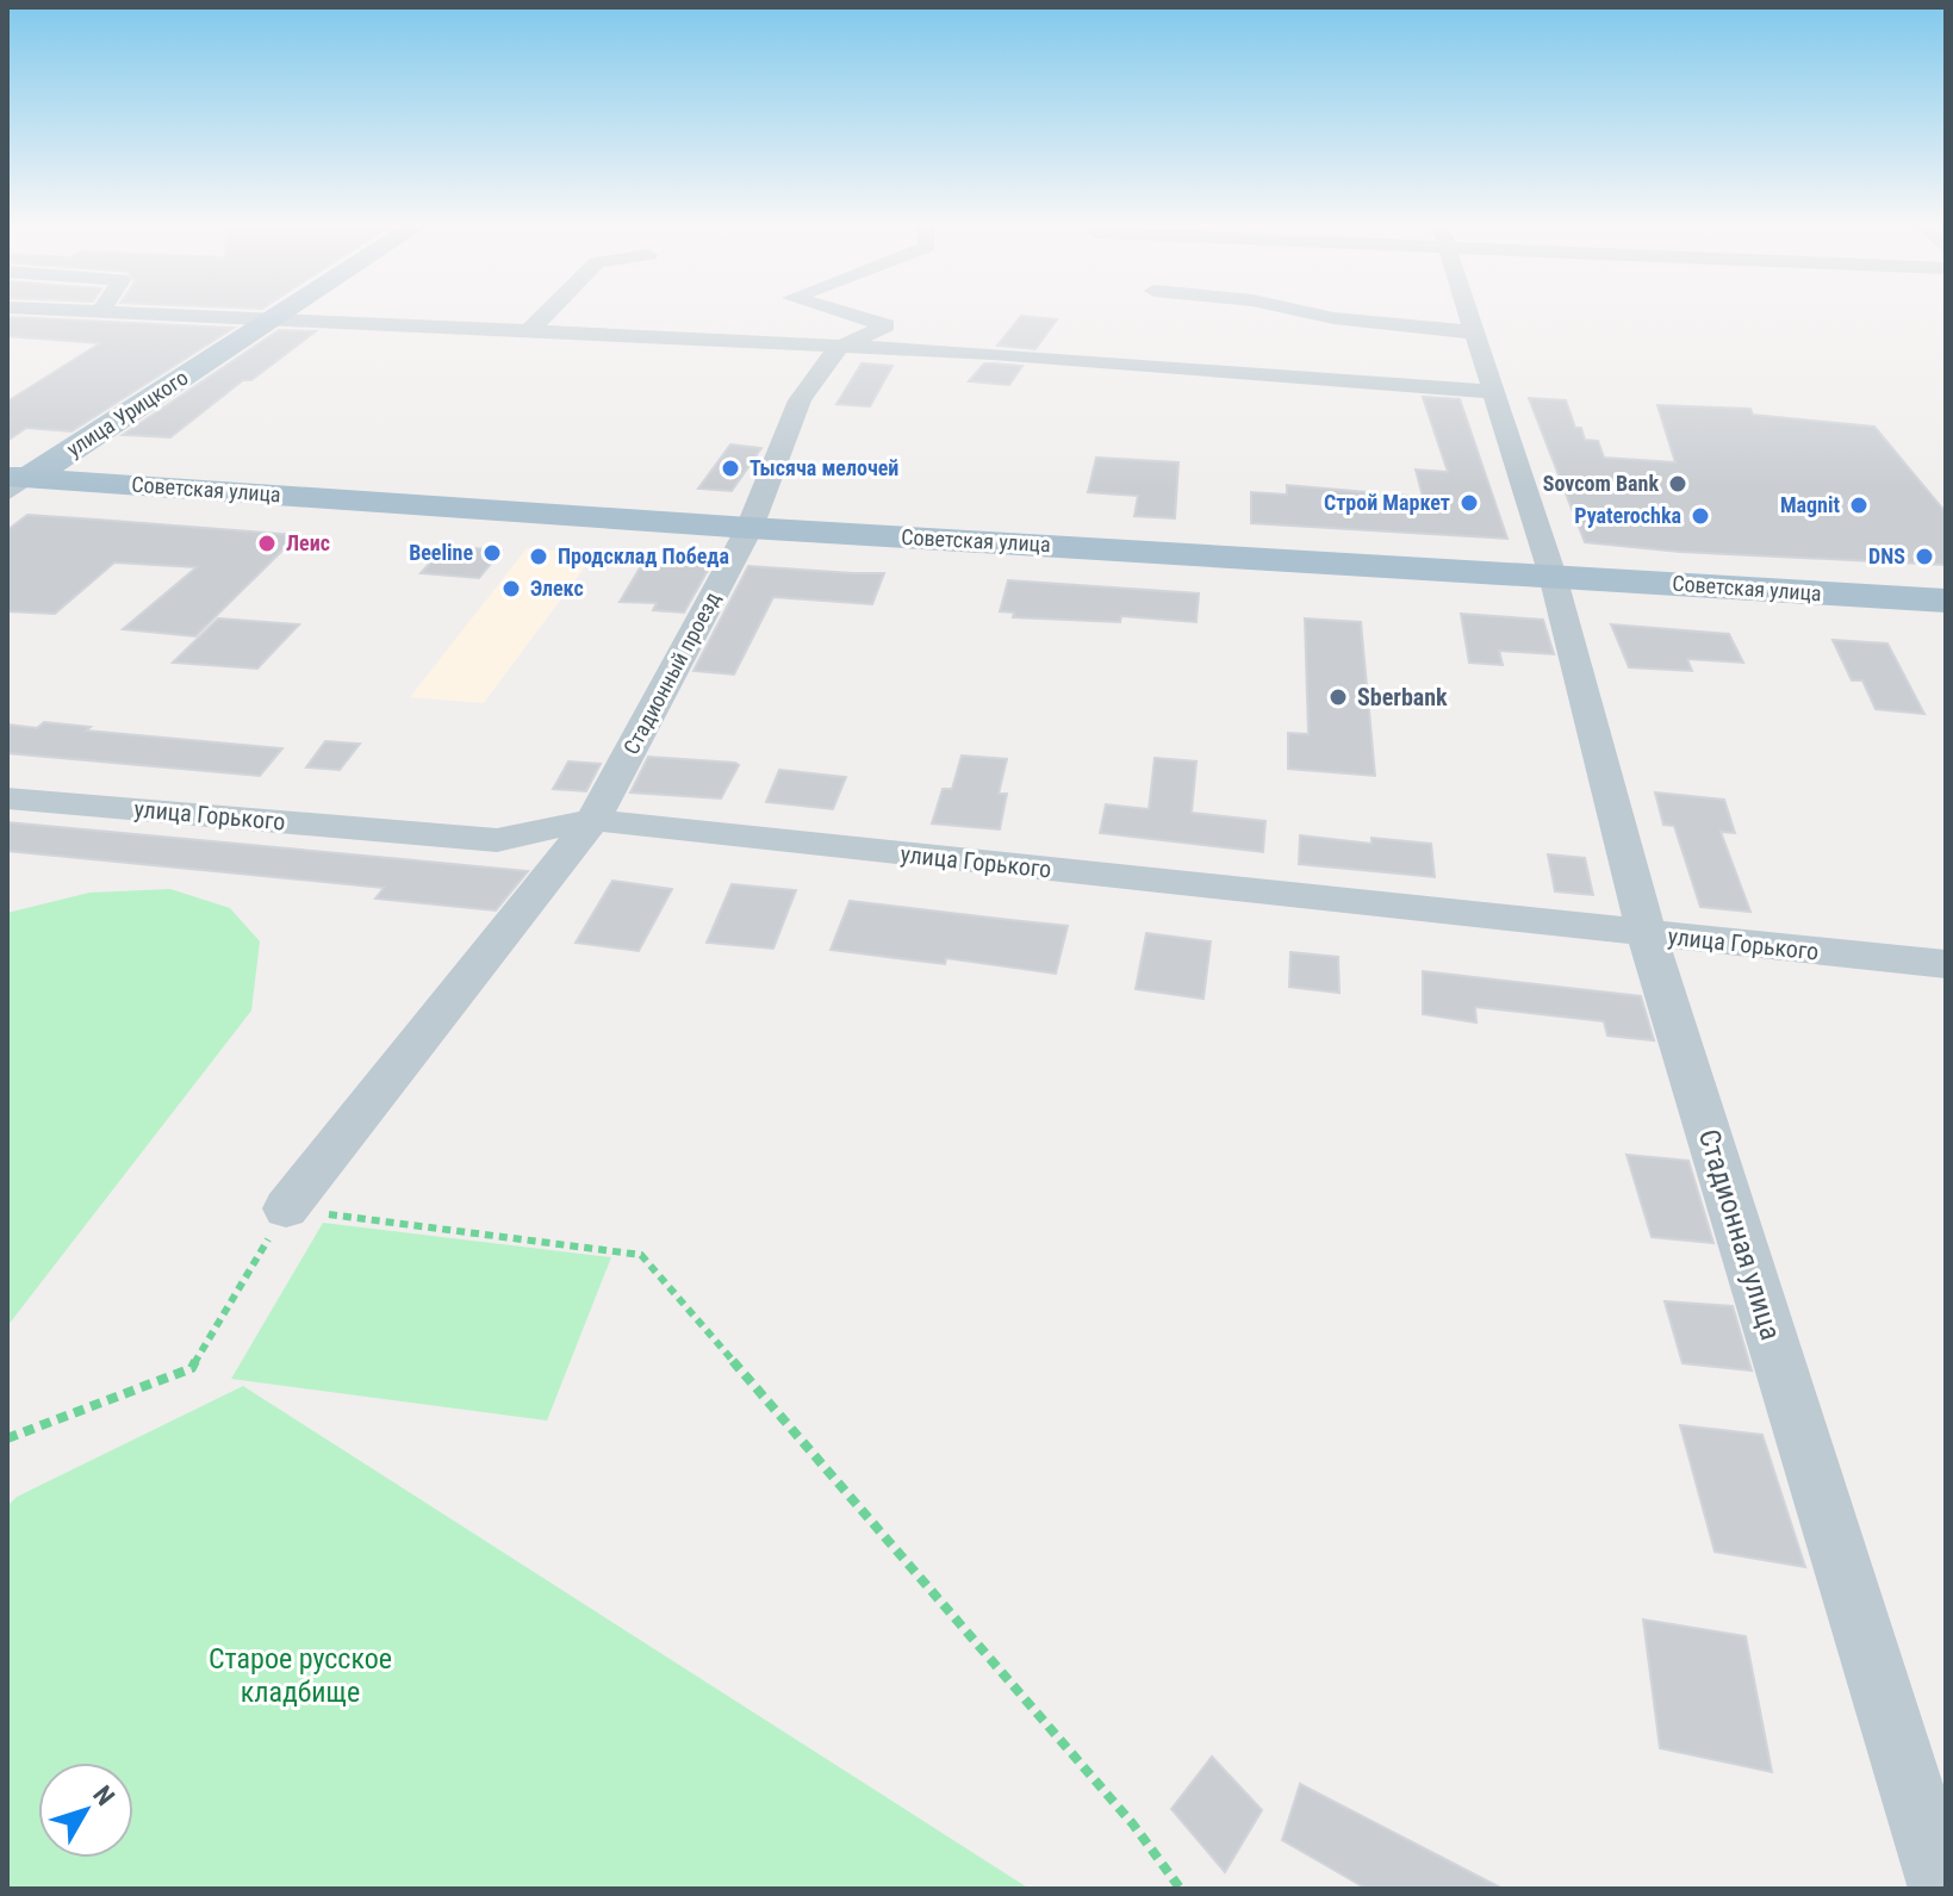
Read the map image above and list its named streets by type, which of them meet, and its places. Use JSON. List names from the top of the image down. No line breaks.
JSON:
{"streets":{"main road":["улица Урицкого","Советская улица"],"street":["Стадионный проезд","улица Горького","Стадионная улица"]},"crossings":[["улица Урицкого","Советская улица"],["Советская улица","Стадионный проезд"],["Советская улица","Стадионная улица"],["Стадионный проезд","улица Горького"],["улица Горького","Стадионная улица"]],"parks":["Старое русское кладбище"],"places":["Тысяча мелочей","Sovcom Bank","Строй Маркет","Magnit","Pyaterochka","Леис","Beeline","Продсклад Победа","DNS","Элекс","Sberbank"],"north":"top right"}
